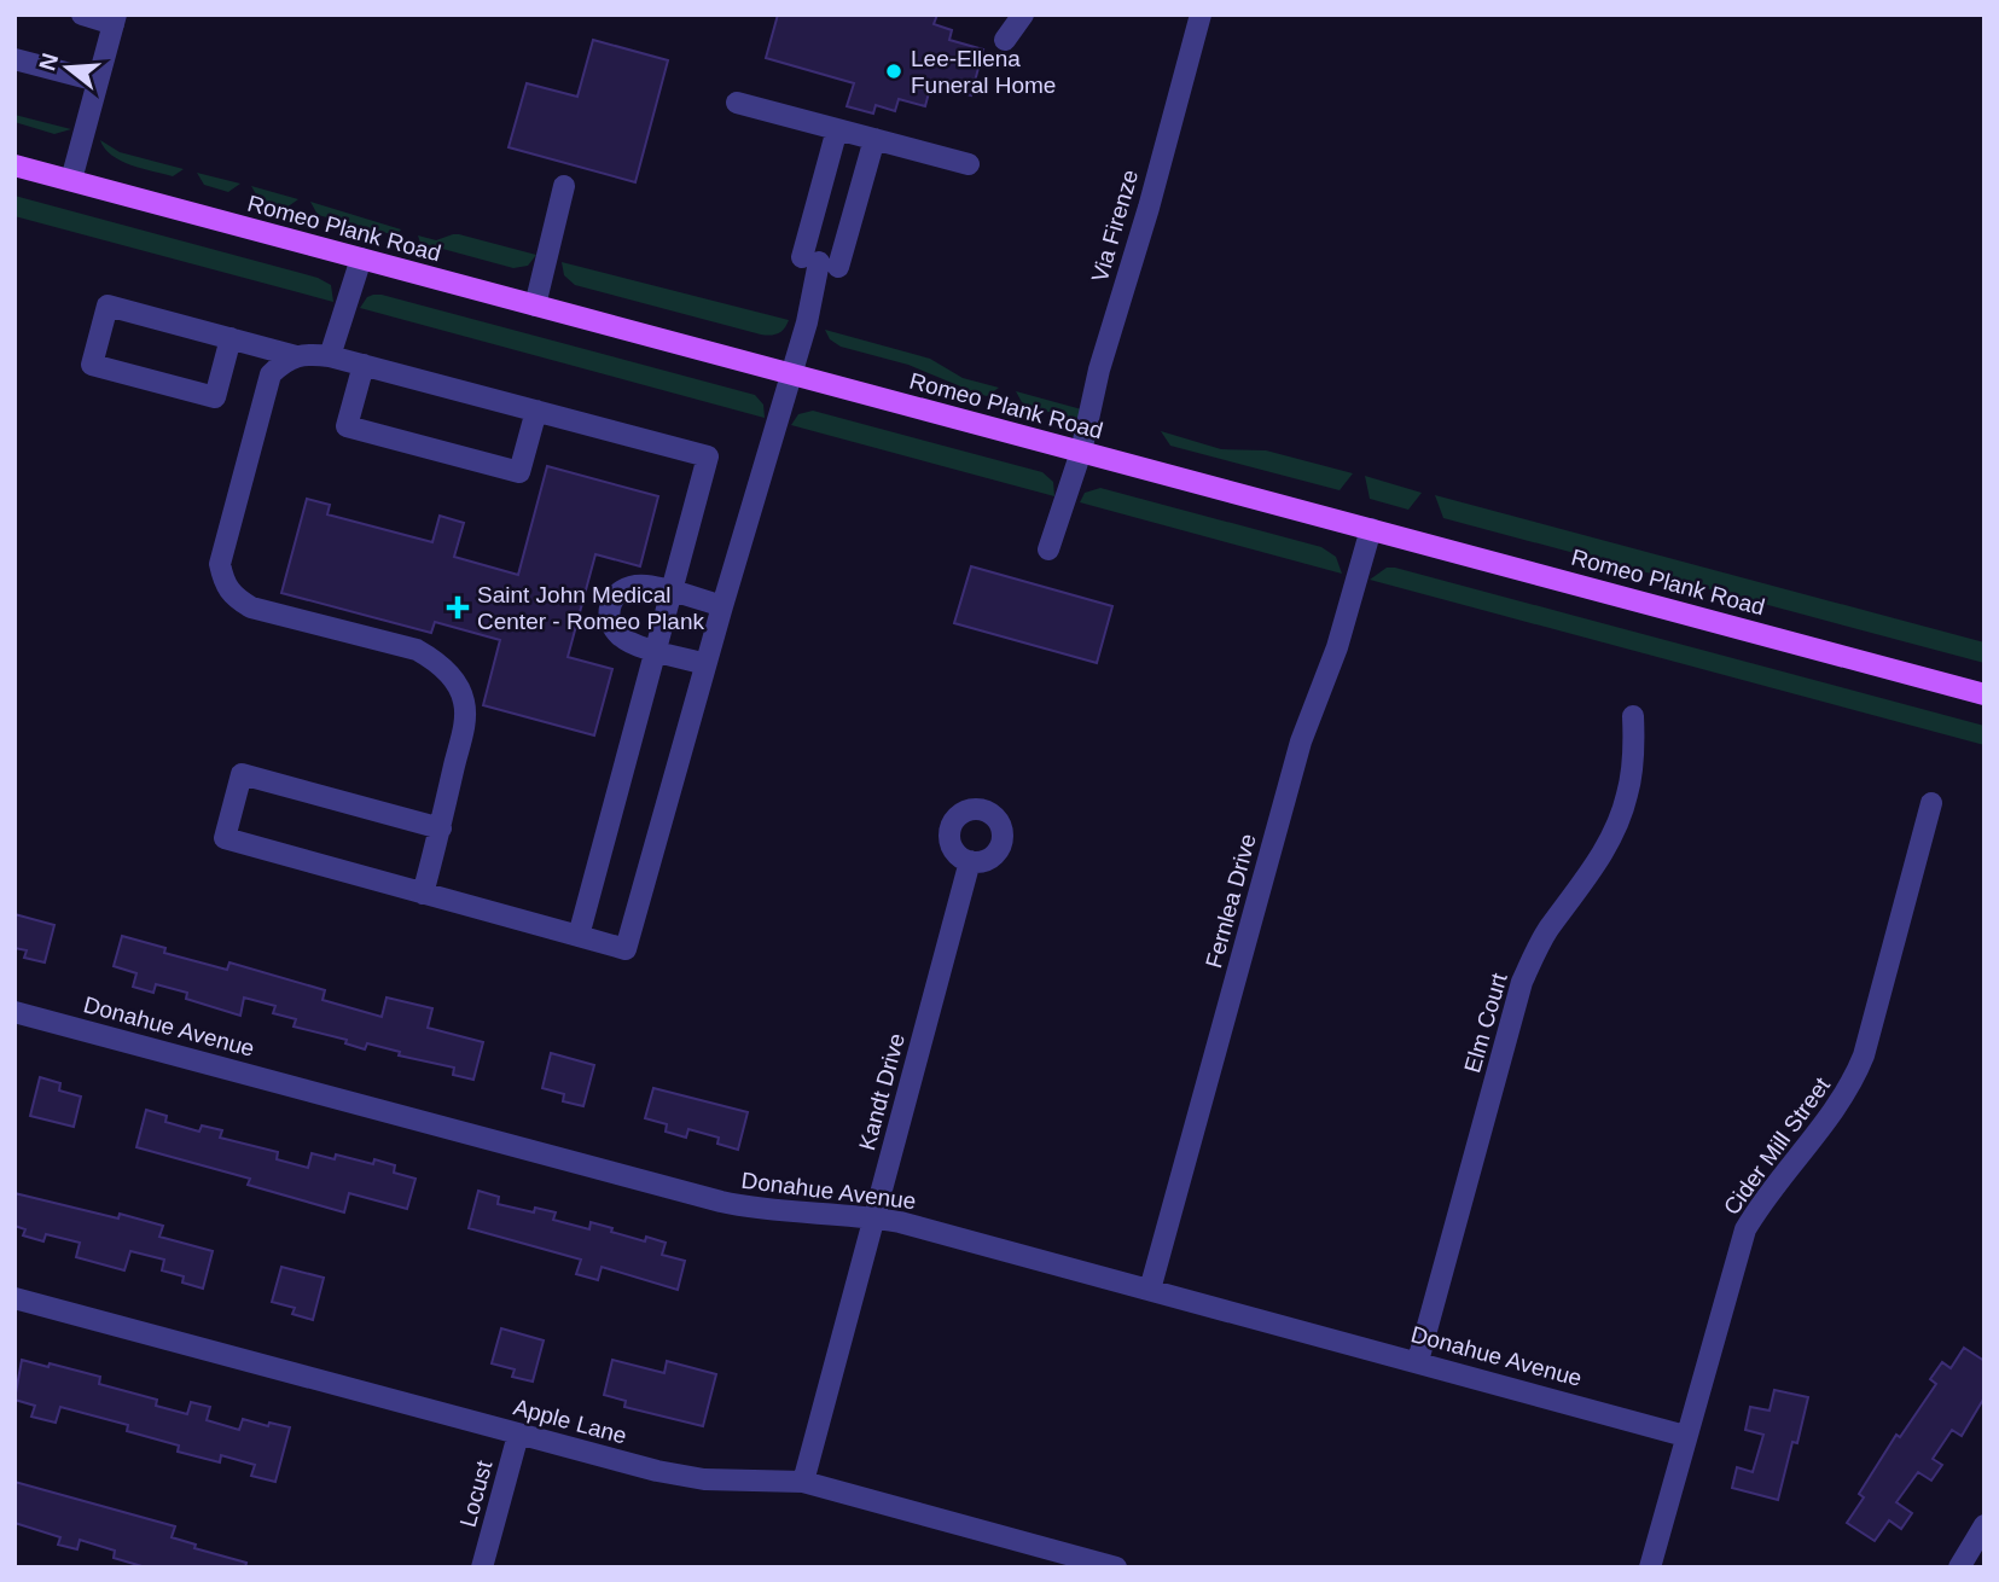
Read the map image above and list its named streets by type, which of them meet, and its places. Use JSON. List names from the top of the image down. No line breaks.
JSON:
{"streets":{"main road":["Romeo Plank Road"],"street":["Via Firenze","Fernlea Drive","Elm Court","Donahue Avenue","Kandt Drive","Cider Mill Street","Apple Lane","Locust"]},"crossings":[["Via Firenze","Romeo Plank Road"],["Romeo Plank Road","Fernlea Drive"],["Fernlea Drive","Donahue Avenue"],["Elm Court","Donahue Avenue"],["Donahue Avenue","Kandt Drive"],["Donahue Avenue","Cider Mill Street"],["Kandt Drive","Apple Lane"],["Apple Lane","Locust"]],"places":{"other":["Lee-Ellena Funeral Home"],"health":["Saint John Medical Center - Romeo Plank"]},"north":"left"}
